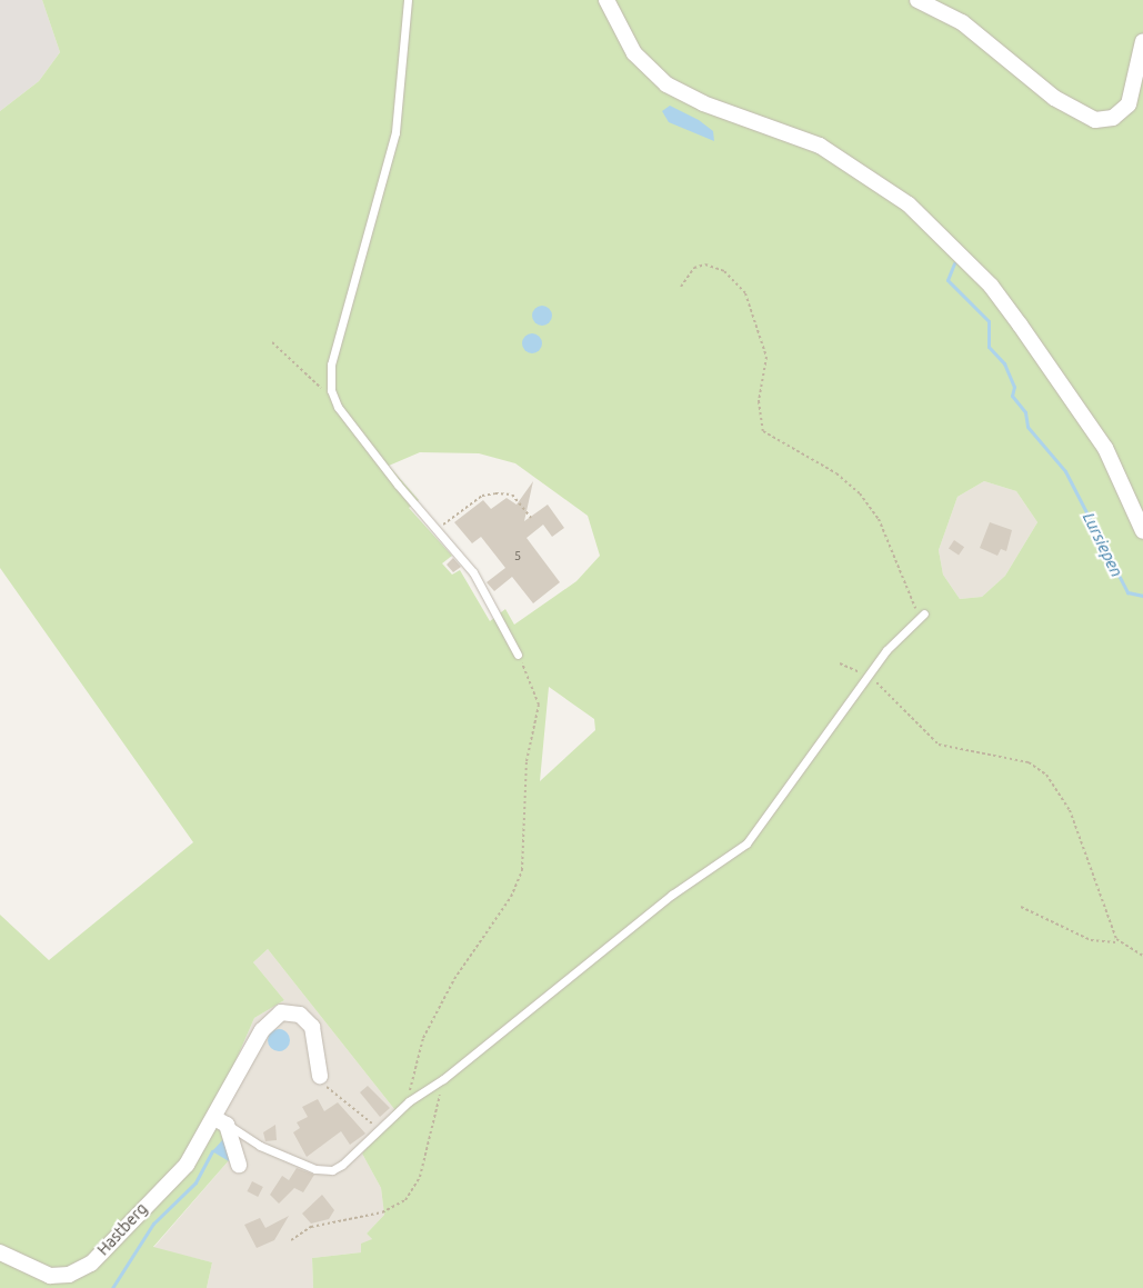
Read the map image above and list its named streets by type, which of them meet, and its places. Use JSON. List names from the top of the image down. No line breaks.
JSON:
{"streets":{"street":["Hastberg"]},"water":["Lursiepen"],"house_numbers":["5"]}
